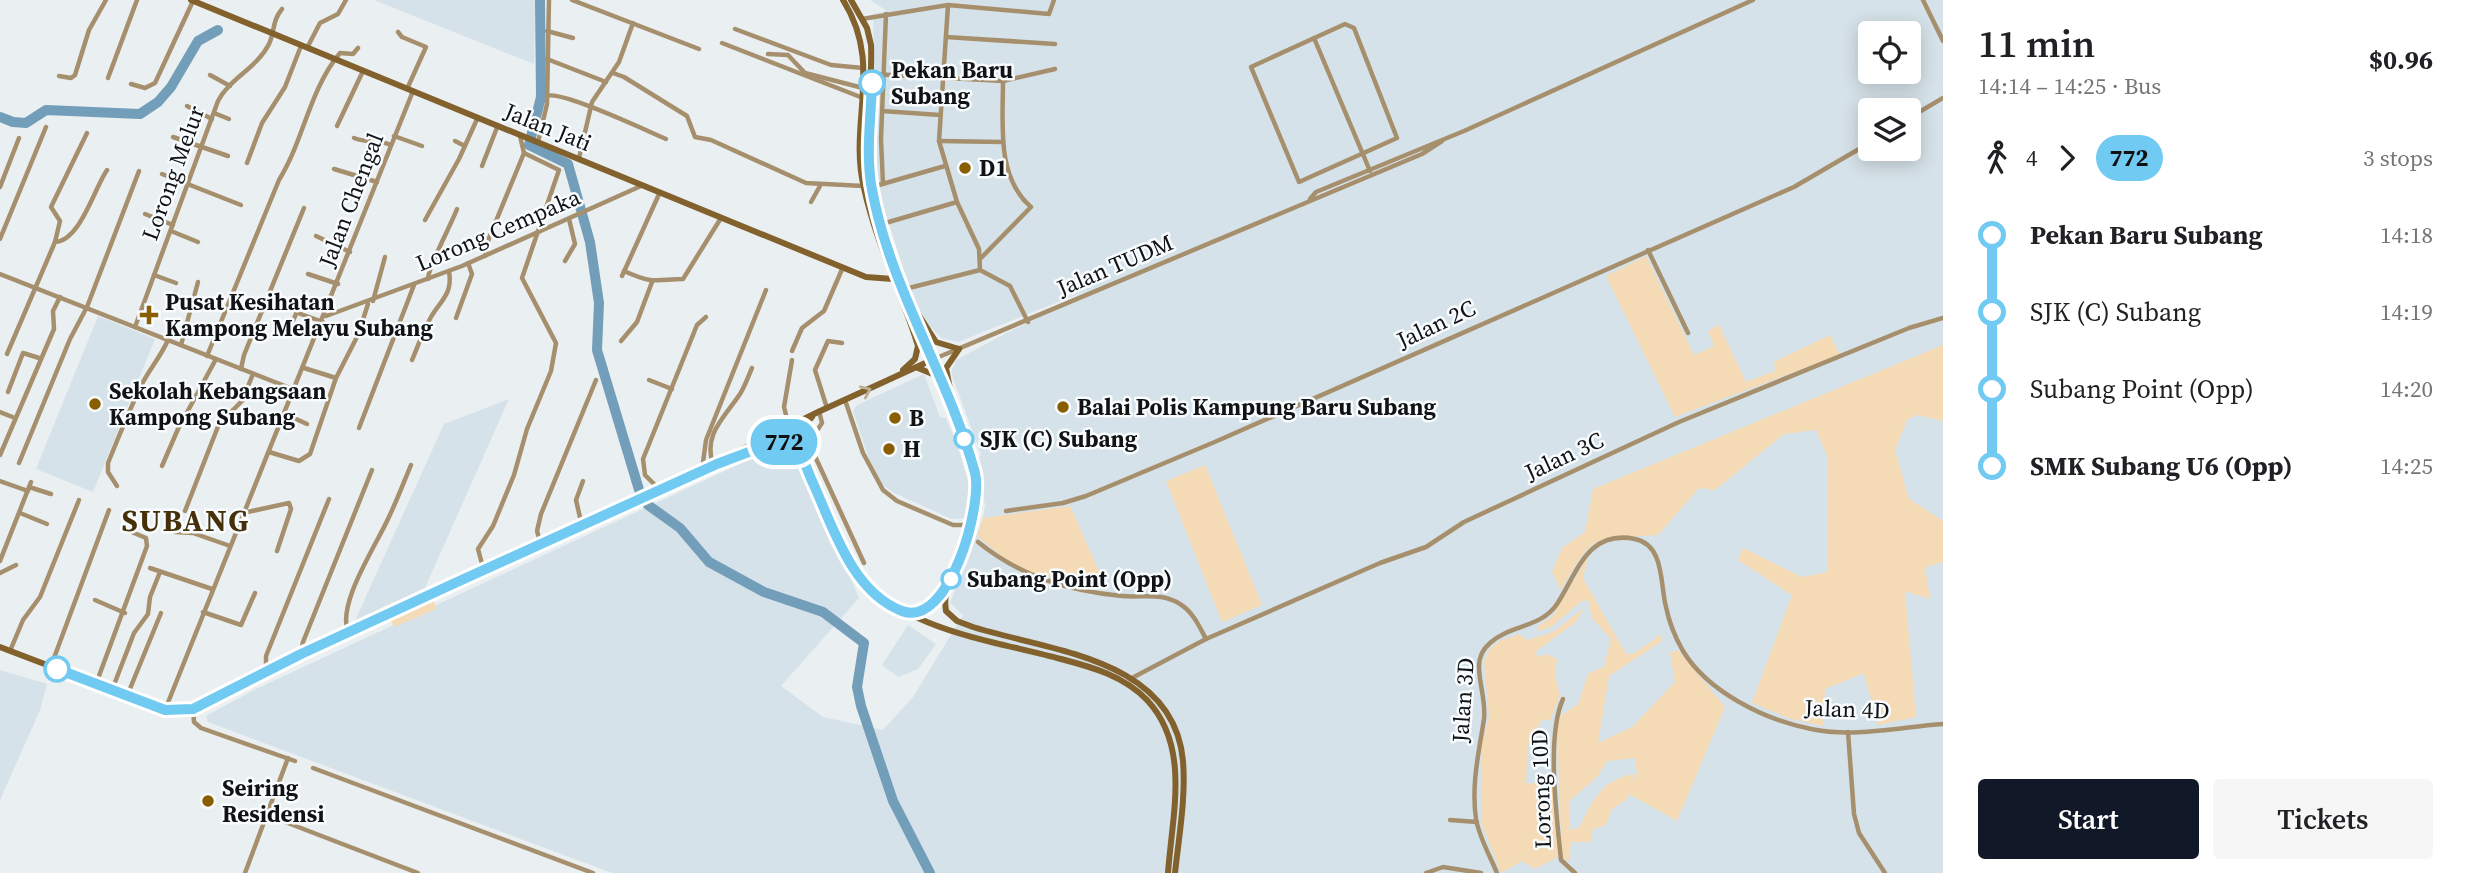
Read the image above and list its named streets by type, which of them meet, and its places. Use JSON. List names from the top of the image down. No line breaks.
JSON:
{"streets":{"main road":["Jalan Jati"],"street":["Lorong Melur","Jalan Chengal","Lorong Cempaka","Jalan TUDM","Jalan 2C","Jalan 3C","Jalan 3D","Jalan 4D","Lorong 10D"]},"crossings":[["Jalan Jati","Lorong Melur"],["Jalan Jati","Jalan Chengal"],["Jalan Jati","Lorong Cempaka"],["Jalan Chengal","Lorong Cempaka"],["Jalan 3D","Jalan 4D"]],"districts":["SUBANG"],"places":{"other":["Pekan Baru Subang","D1","Sekolah Kebangsaan Kampong Subang","Balai Polis Kampung Baru Subang","B","SJK (C) Subang","H","Subang Point (Opp)","Seiring Residensi"],"health":["Pusat Kesihatan Kampong Melayu Subang"]},"lines":["bus line 772"],"page":{"on_map":"772","heading":["11 min","14:14 – 14:25 · Bus","$0.96"],"legs":["4","772","3 stops"],"list":[{"name":"Pekan Baru Subang","value":"14:18"},{"name":"SJK (C) Subang","value":"14:19"},{"name":"Subang Point (Opp)","value":"14:20"},{"name":"SMK Subang U6 (Opp)","value":"14:25"}],"buttons":["Start","Tickets"]}}
